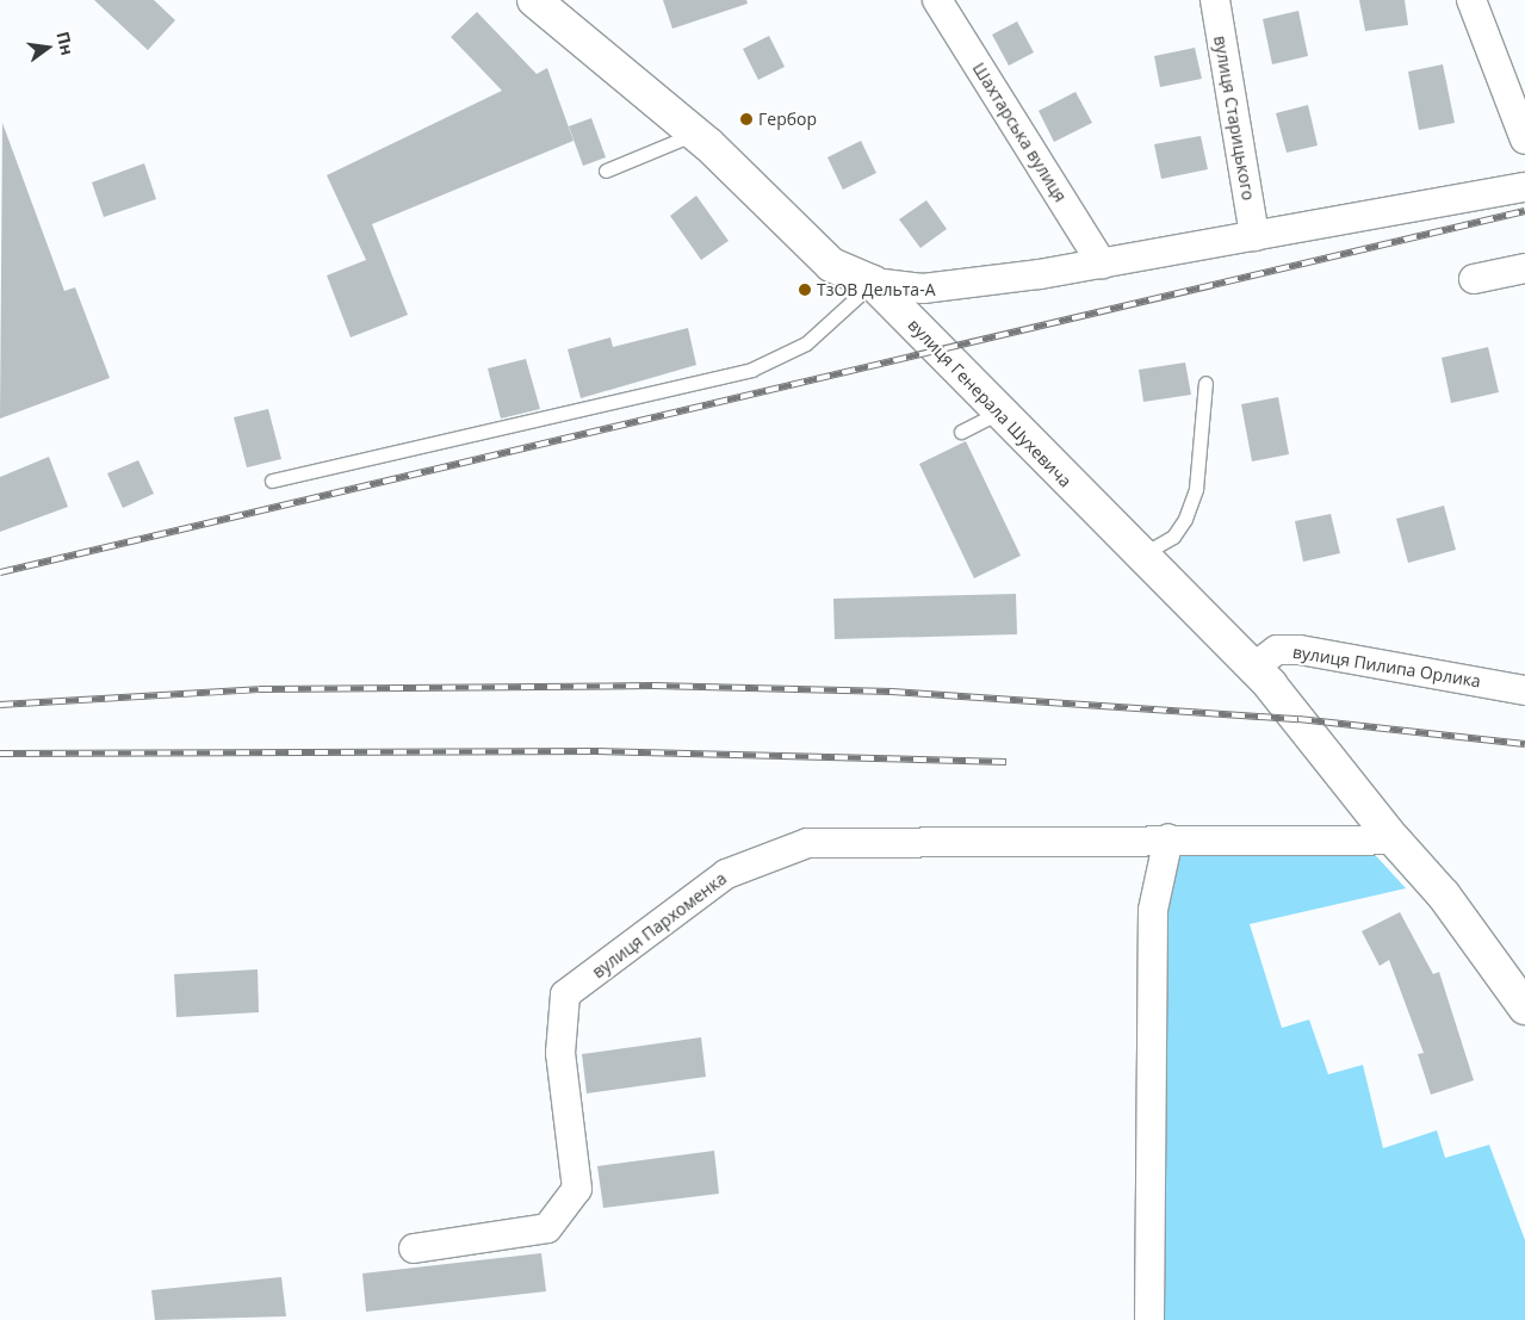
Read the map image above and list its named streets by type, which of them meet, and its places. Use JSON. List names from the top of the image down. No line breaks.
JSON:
{"streets":{"street":["вулиця Старицького","Шахтарська вулиця","вулиця Генерала Шухевича","вулиця Пилипа Орлика","вулиця Пархоменка"]},"crossings":[["вулиця Генерала Шухевича","вулиця Пилипа Орлика"],["вулиця Генерала Шухевича","вулиця Пархоменка"]],"places":["Гербор","ТзОВ Дельта-А"],"north":"right"}
